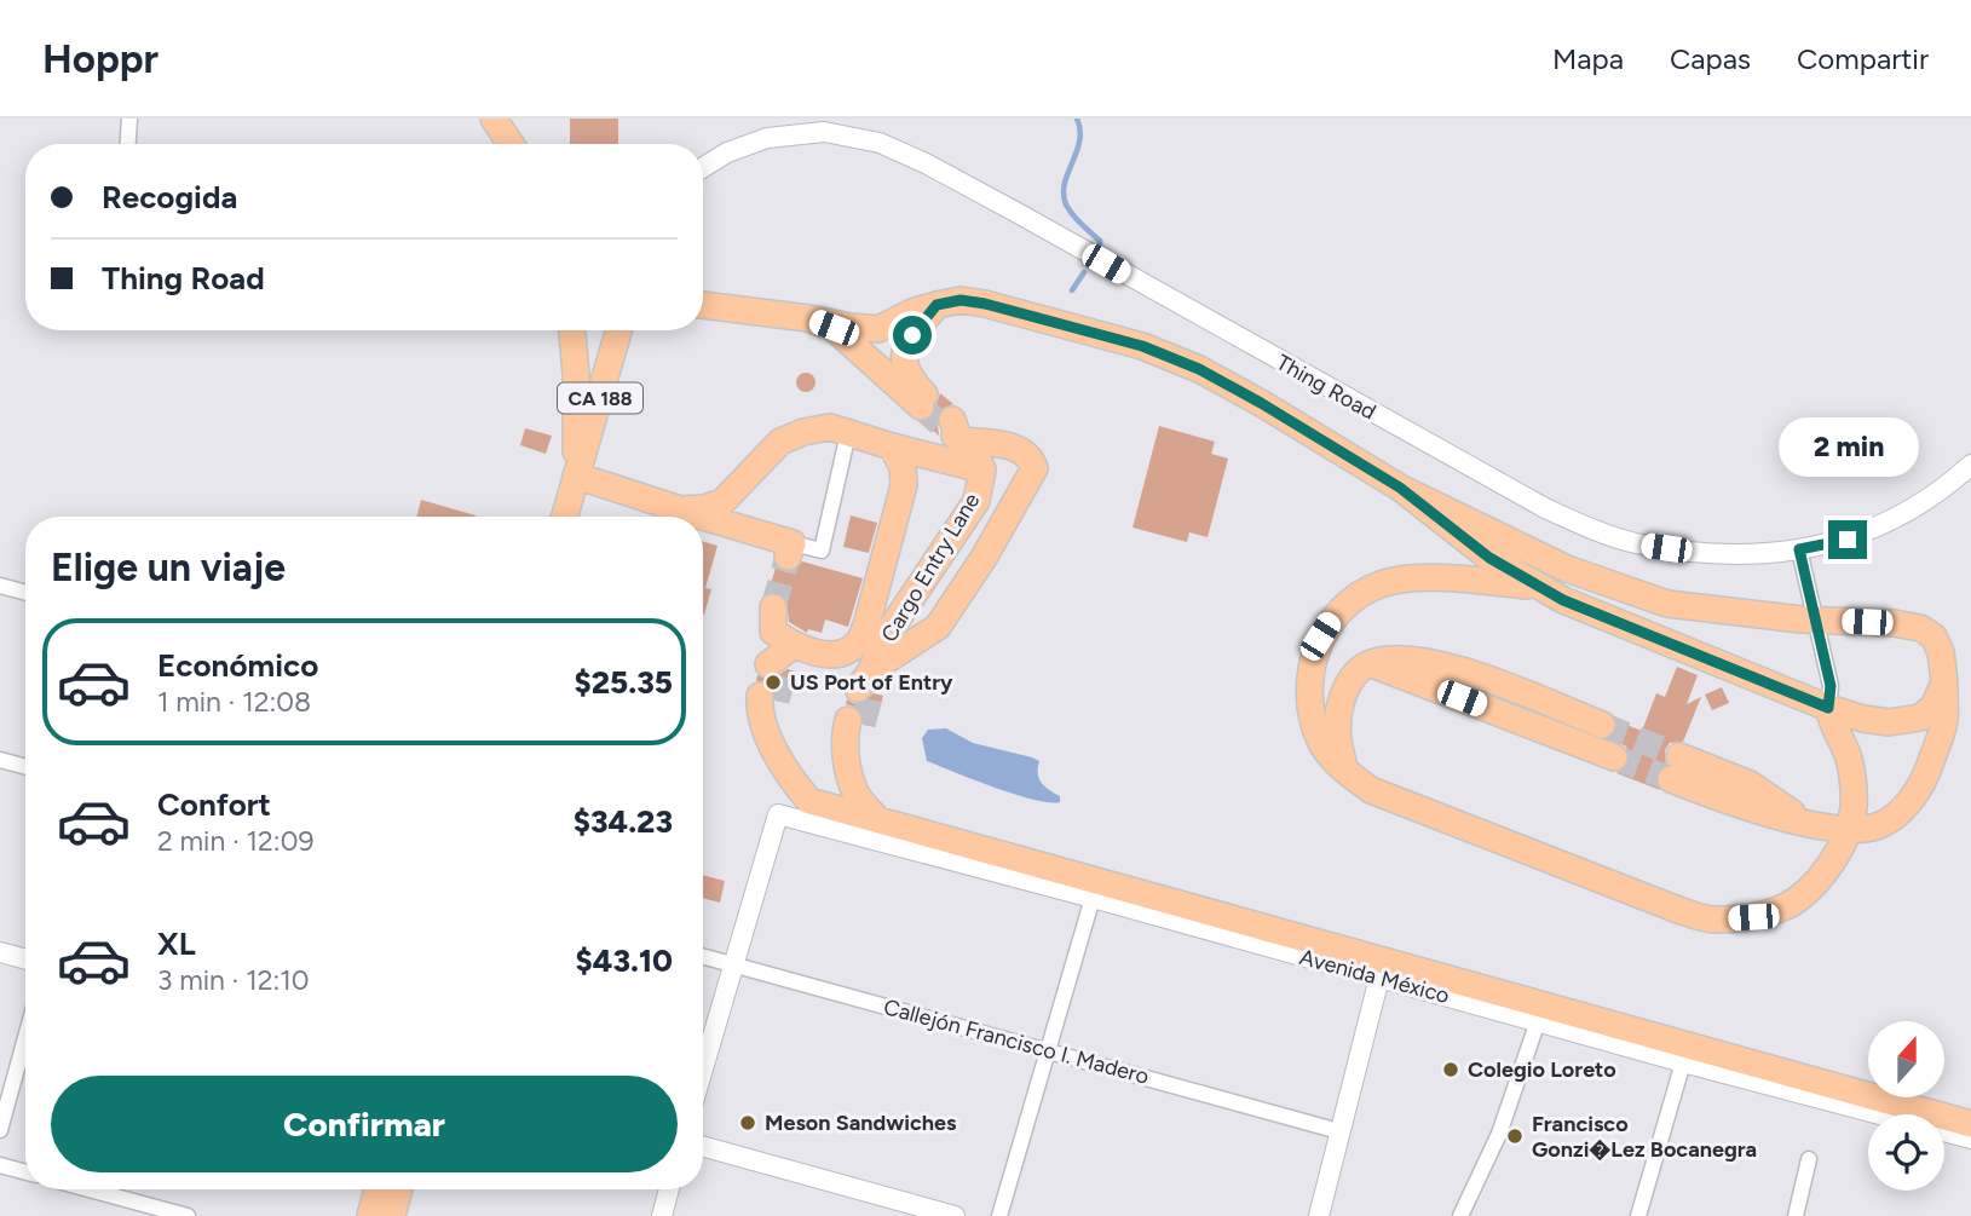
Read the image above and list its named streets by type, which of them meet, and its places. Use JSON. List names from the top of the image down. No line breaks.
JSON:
{"streets":{"highway":["CA 188","Cargo Entry Lane"],"street":["Thing Road","Avenida México","Callejón Francisco I. Madero"]},"crossings":[["Avenida México","Callejón Francisco I. Madero"]],"places":["US Port of Entry","Colegio Loreto","Meson Sandwiches","Francisco Gonzi�Lez Bocanegra"],"north":"top","page":{"header":"Hoppr","nav":["Mapa","Capas","Compartir"],"banner":["Recogida","Thing Road"],"bubble":"2 min","heading":"Elige un viaje","list":[{"name":"Económico","note":"1 min · 12:08","value":"$25.35"},{"name":"Confort","note":"2 min · 12:09","value":"$34.23"},{"name":"XL","note":"3 min · 12:10","value":"$43.10"}],"buttons":"Confirmar"}}
